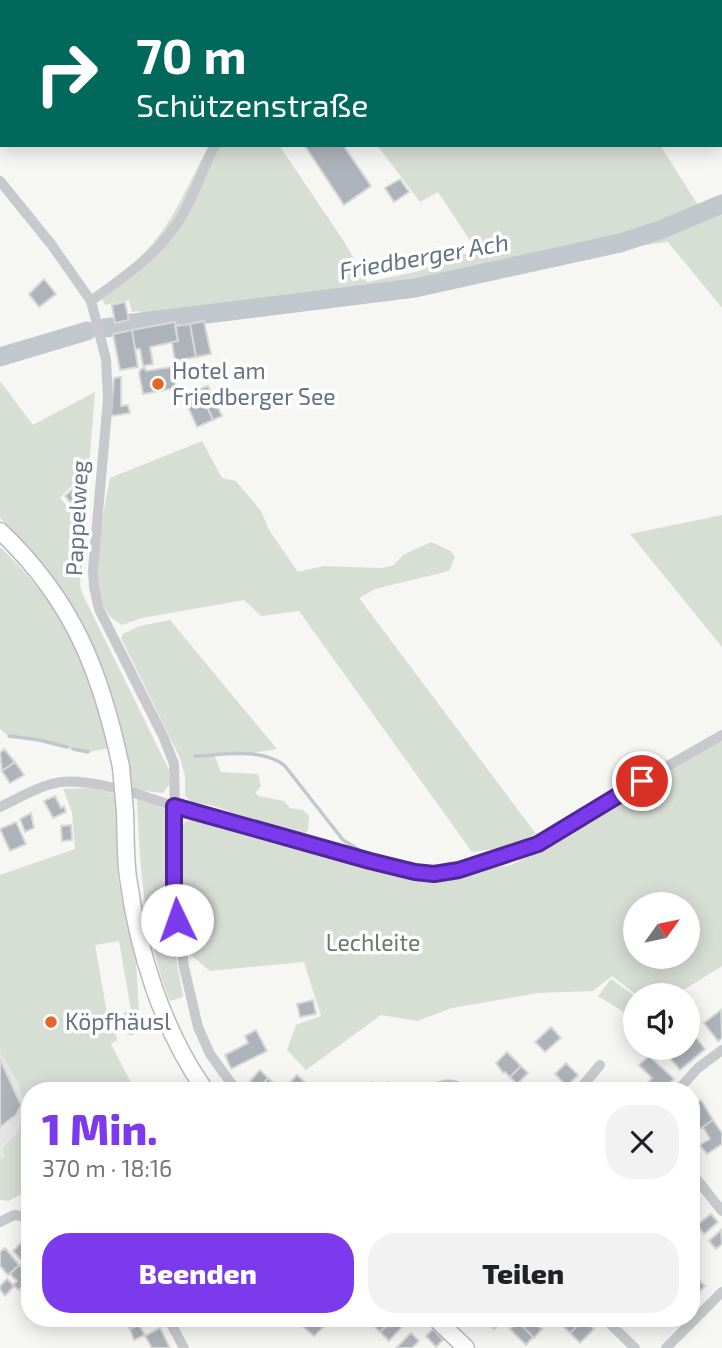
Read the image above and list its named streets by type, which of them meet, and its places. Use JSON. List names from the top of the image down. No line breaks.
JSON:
{"streets":{"street":["Pappelweg"]},"water":["Friedberger Ach"],"parks":["Lechleite"],"places":["Hotel am Friedberger See","Köpfhäusl"],"north":"top right","page":{"turn":["70 m","Schützenstraße"],"heading":["1 Min.","370 m · 18:16"],"buttons":["Beenden","Teilen"]}}
